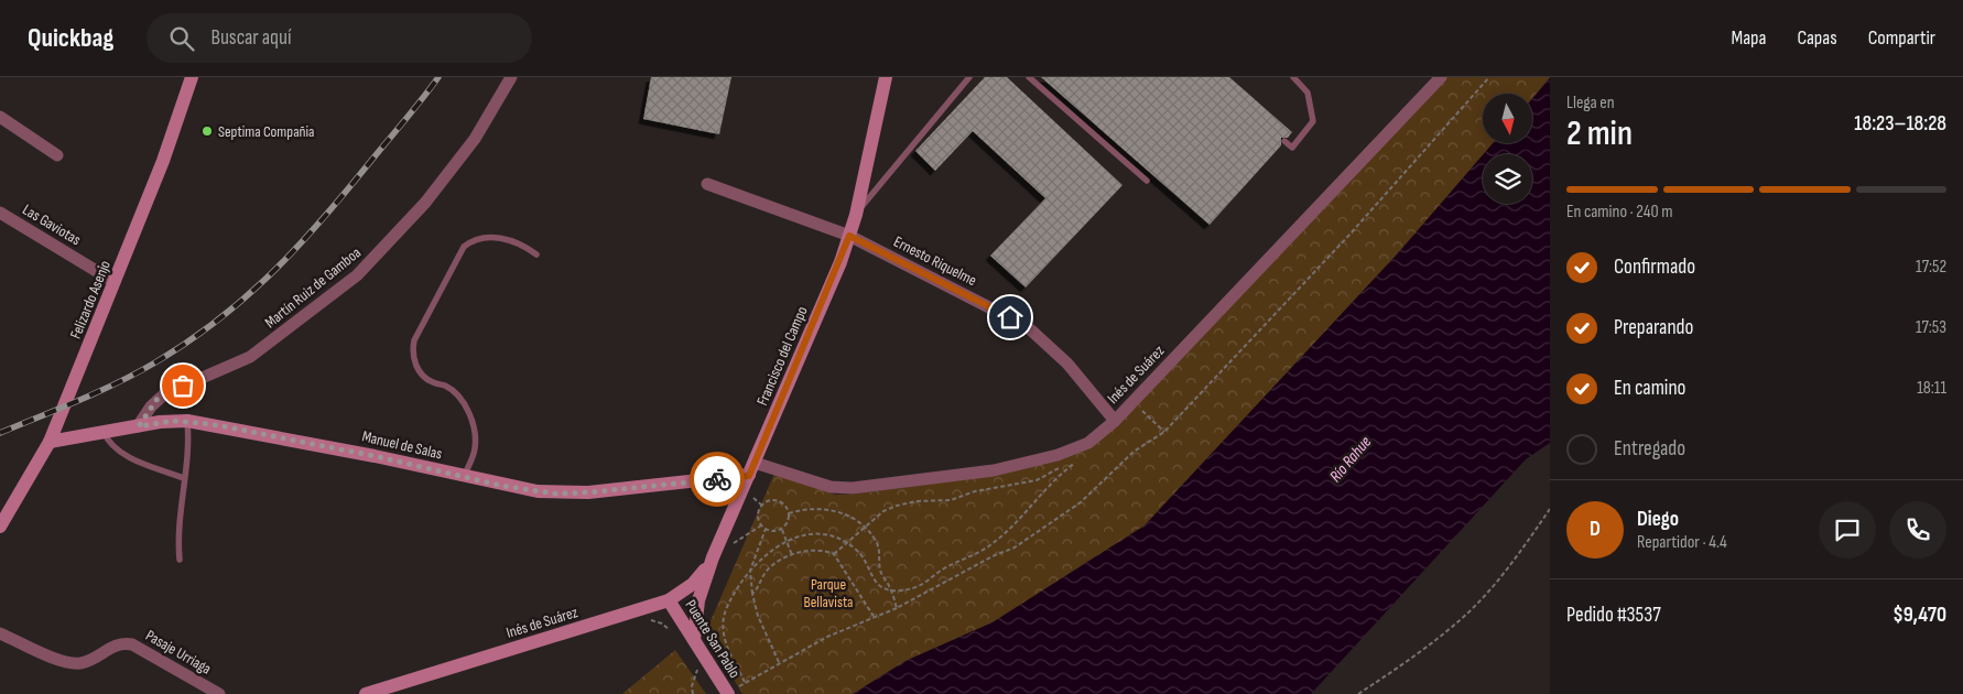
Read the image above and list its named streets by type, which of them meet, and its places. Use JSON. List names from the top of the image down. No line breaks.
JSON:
{"streets":{"street":["Las Gaviotas","Ernesto Riquelme","Martín Ruiz de Gamboa","Felizardo Asenjo","Francisco del Campo","Inés de Suárez","Manuel de Salas","Puente San Pablo","Pasaje Urriaga"]},"crossings":[["Las Gaviotas","Felizardo Asenjo"],["Ernesto Riquelme","Francisco del Campo"],["Ernesto Riquelme","Inés de Suárez"],["Martín Ruiz de Gamboa","Manuel de Salas"],["Felizardo Asenjo","Manuel de Salas"],["Francisco del Campo","Inés de Suárez"],["Francisco del Campo","Manuel de Salas"],["Francisco del Campo","Puente San Pablo"],["Inés de Suárez","Manuel de Salas"],["Inés de Suárez","Puente San Pablo"]],"water":["Río Rahue"],"parks":["Parque Bellavista"],"places":["Septima Compañia"],"north":"bottom","page":{"header":"Quickbag","search":"Buscar aquí","nav":["Mapa","Capas","Compartir"],"heading":["2 min","Llega en","18:23–18:28"],"panel":["Diego","Repartidor · 4.4","Pedido #3537","$9,470"],"bar":"En camino · 240 m","list":[["Confirmado","17:52"],["Preparando","17:53"],["En camino","18:11"],"Entregado"],"round":"D"}}
